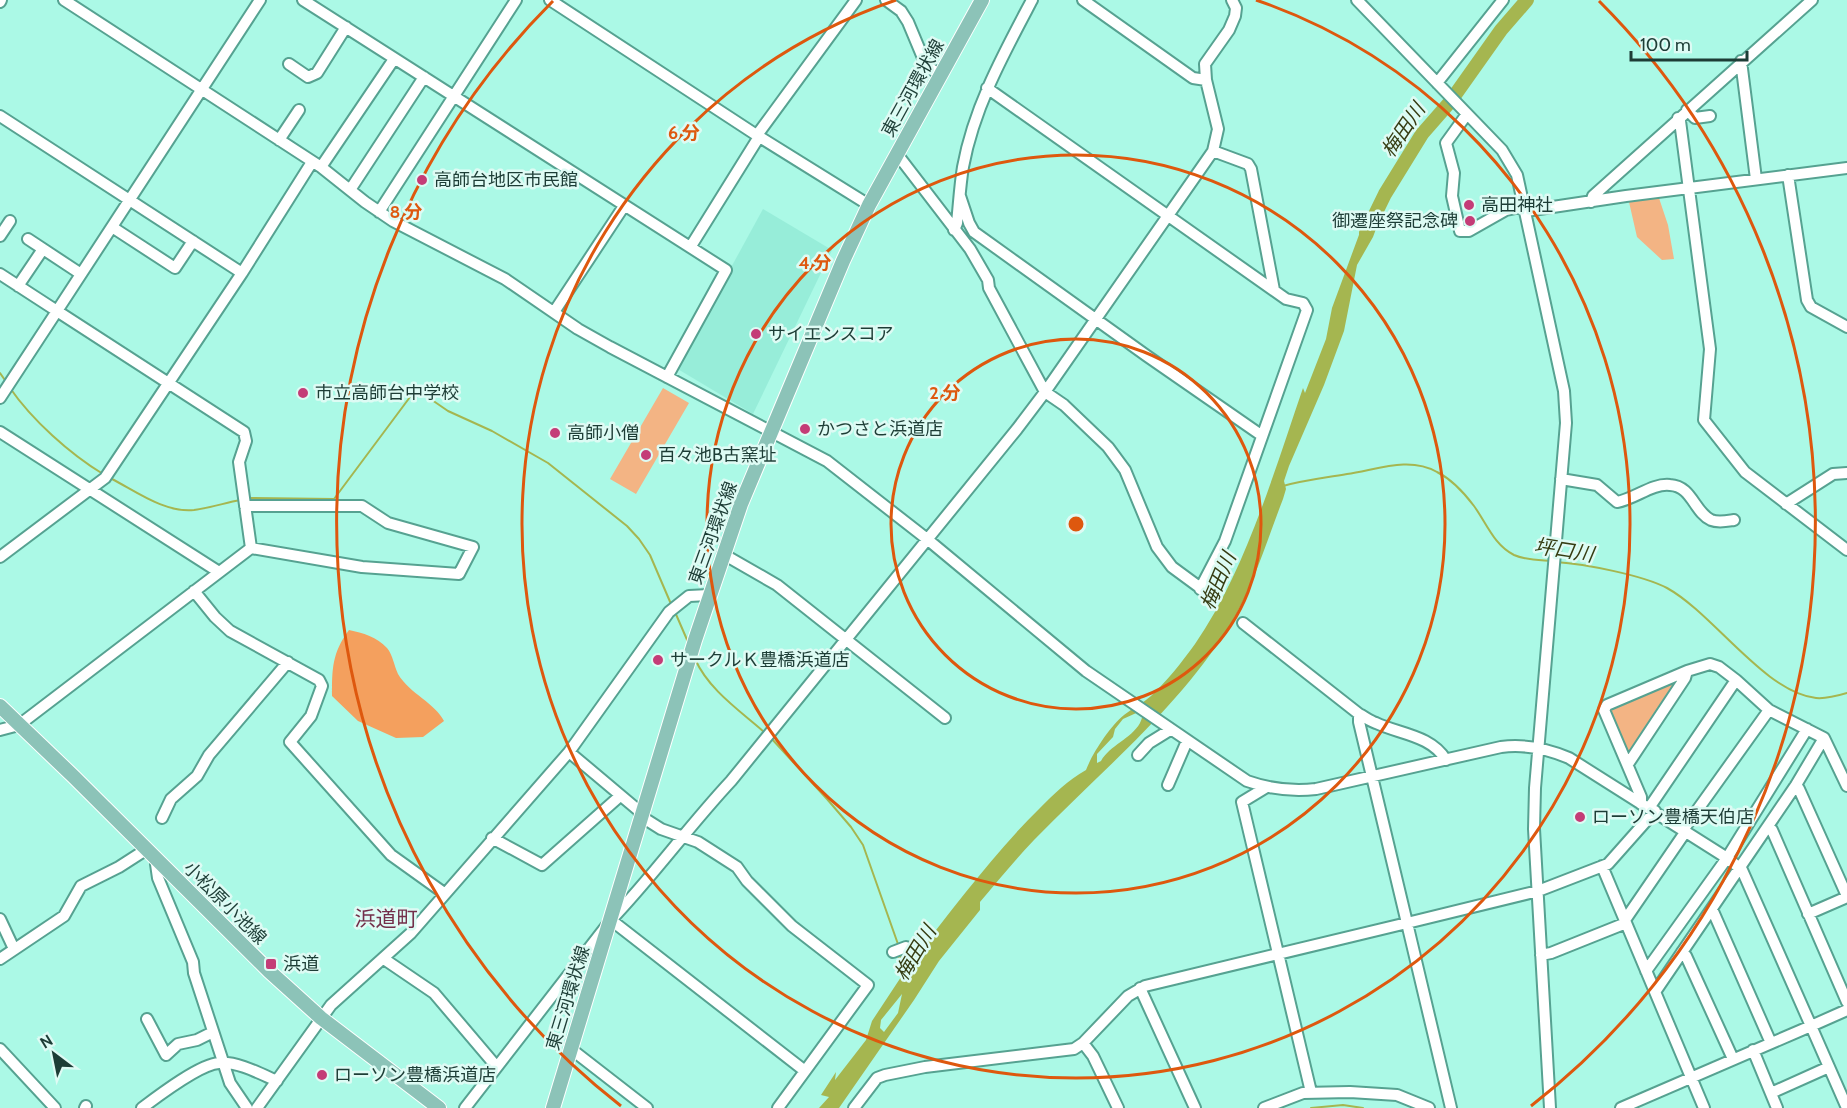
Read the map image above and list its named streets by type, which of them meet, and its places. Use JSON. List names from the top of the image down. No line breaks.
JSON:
{"streets":{"main road":["東三河環状線","小松原小池線"]},"districts":["浜道町"],"water":["梅田川","坪口川"],"places":{"other":["高師台地区市民館","高田神社","御遷座祭記念碑","サイエンスコア","市立高師台中学校","かつさと浜道店","高師小僧","百々池B古窯址","サークルＫ豊橋浜道店","ローソン豊橋天伯店","ローソン豊橋浜道店"],"transit":["浜道"]},"scale_bar":"100 m","north":"top left","rings":["6 分","8 分","4 分","2 分"]}
